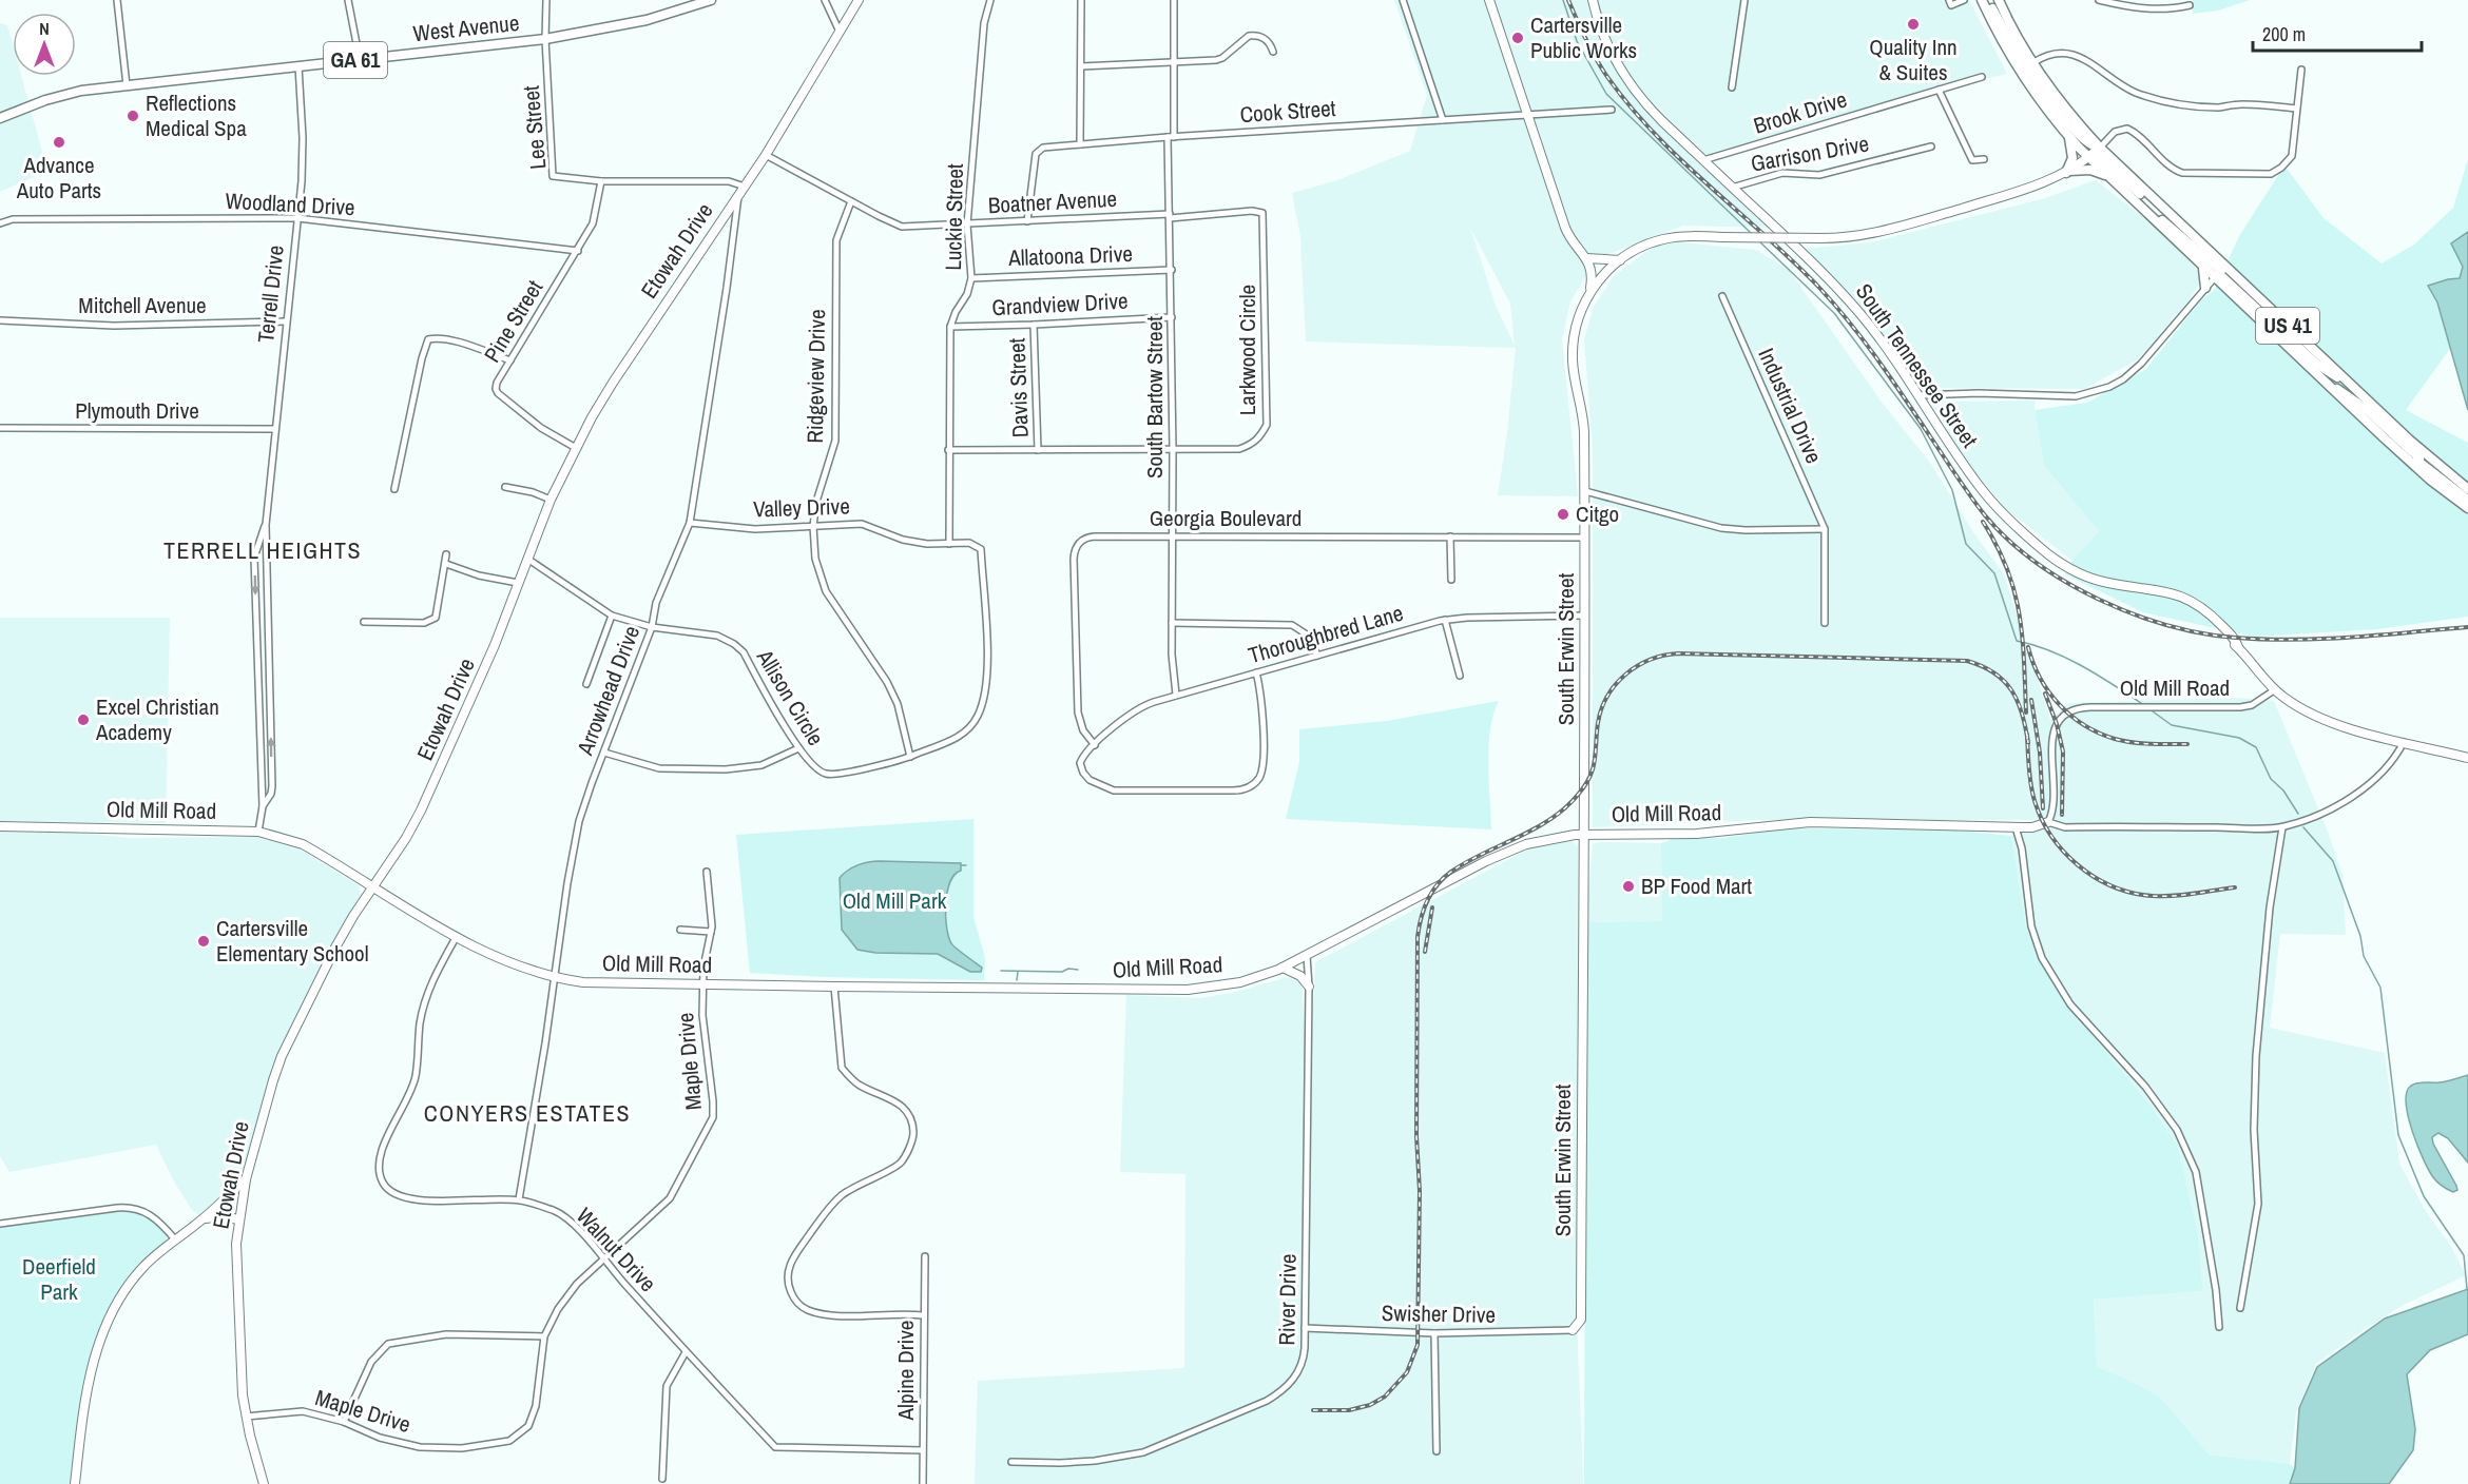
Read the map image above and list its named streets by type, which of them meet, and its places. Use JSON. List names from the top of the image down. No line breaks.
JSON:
{"streets":{"main road":["West Avenue","GA 61","US 41"],"street":["Cook Street","Brook Drive","Lee Street","Garrison Drive","Boatner Avenue","Woodland Drive","Luckie Street","Etowah Drive","Allatoona Drive","Terrell Drive","Grandview Drive","Mitchell Avenue","Pine Street","Larkwood Circle","South Tennessee Street","Ridgeview Drive","Davis Street","South Bartow Street","Industrial Drive","Plymouth Drive","Valley Drive","Georgia Boulevard","Thoroughbred Lane","South Erwin Street","Old Mill Road","Arrowhead Drive","Allison Circle","Maple Drive","Walnut Drive","River Drive","Swisher Drive","Alpine Drive"]},"crossings":[["West Avenue","Lee Street"],["West Avenue","Terrell Drive"],["Cook Street","Boatner Avenue"],["Cook Street","South Bartow Street"],["Brook Drive","South Tennessee Street"],["Lee Street","Etowah Drive"],["Lee Street","Pine Street"],["Garrison Drive","South Tennessee Street"],["Boatner Avenue","Luckie Street"],["Boatner Avenue","Etowah Drive"],["Boatner Avenue","Larkwood Circle"],["Boatner Avenue","Ridgeview Drive"],["Boatner Avenue","South Bartow Street"],["Woodland Drive","Terrell Drive"],["Woodland Drive","Pine Street"],["Luckie Street","Allatoona Drive"],["Luckie Street","Grandview Drive"],["Luckie Street","Larkwood Circle"],["Luckie Street","Valley Drive"],["Luckie Street","Allison Circle"],["Etowah Drive","Pine Street"],["Etowah Drive","Old Mill Road"],["Etowah Drive","Arrowhead Drive"],["Etowah Drive","Allison Circle"],["Etowah Drive","Maple Drive"],["Allatoona Drive","South Bartow Street"],["Terrell Drive","Mitchell Avenue"],["Terrell Drive","Plymouth Drive"],["Terrell Drive","Old Mill Road"],["Grandview Drive","Davis Street"],["Grandview Drive","South Bartow Street"],["US 41","South Erwin Street"],["Larkwood Circle","Davis Street"],["Larkwood Circle","South Bartow Street"],["South Tennessee Street","Old Mill Road"],["Ridgeview Drive","Valley Drive"],["Ridgeview Drive","Allison Circle"],["South Bartow Street","Georgia Boulevard"],["South Bartow Street","Thoroughbred Lane"],["Valley Drive","Arrowhead Drive"],["Valley Drive","Allison Circle"],["Georgia Boulevard","Thoroughbred Lane"],["Georgia Boulevard","South Erwin Street"],["Thoroughbred Lane","South Erwin Street"],["South Erwin Street","Old Mill Road"],["South Erwin Street","Swisher Drive"],["Old Mill Road","Arrowhead Drive"],["Old Mill Road","Maple Drive"],["Old Mill Road","Walnut Drive"],["Old Mill Road","River Drive"],["Arrowhead Drive","Allison Circle"],["Arrowhead Drive","Walnut Drive"],["Maple Drive","Walnut Drive"],["Walnut Drive","Alpine Drive"],["River Drive","Swisher Drive"]],"districts":["TERRELL HEIGHTS","CONYERS ESTATES"],"parks":["Old Mill Park","Deerfield Park"],"places":["Quality Inn & Suites","Cartersville Public Works","Reflections Medical Spa","Advance Auto Parts","Citgo","Excel Christian Academy","BP Food Mart","Cartersville Elementary School"],"scale_bar":"200 m","north":"top"}
